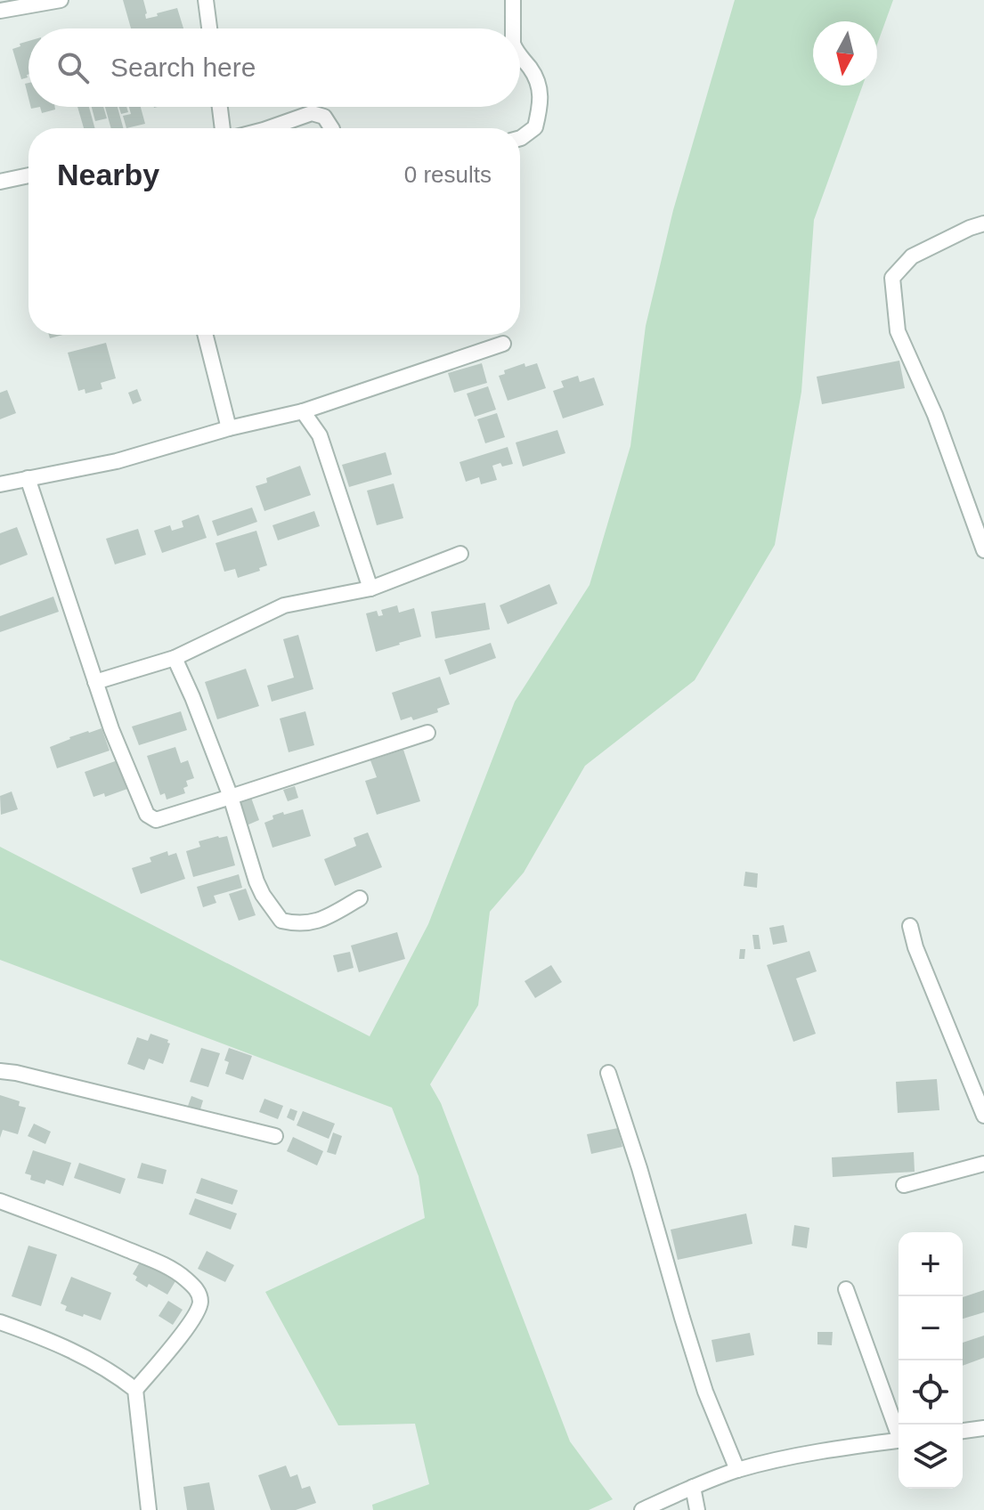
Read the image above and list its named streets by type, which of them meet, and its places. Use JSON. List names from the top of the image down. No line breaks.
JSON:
{"north":"bottom","page":{"search":"Search here","heading":["Nearby","0 results"],"map_buttons":["+","−"]}}
